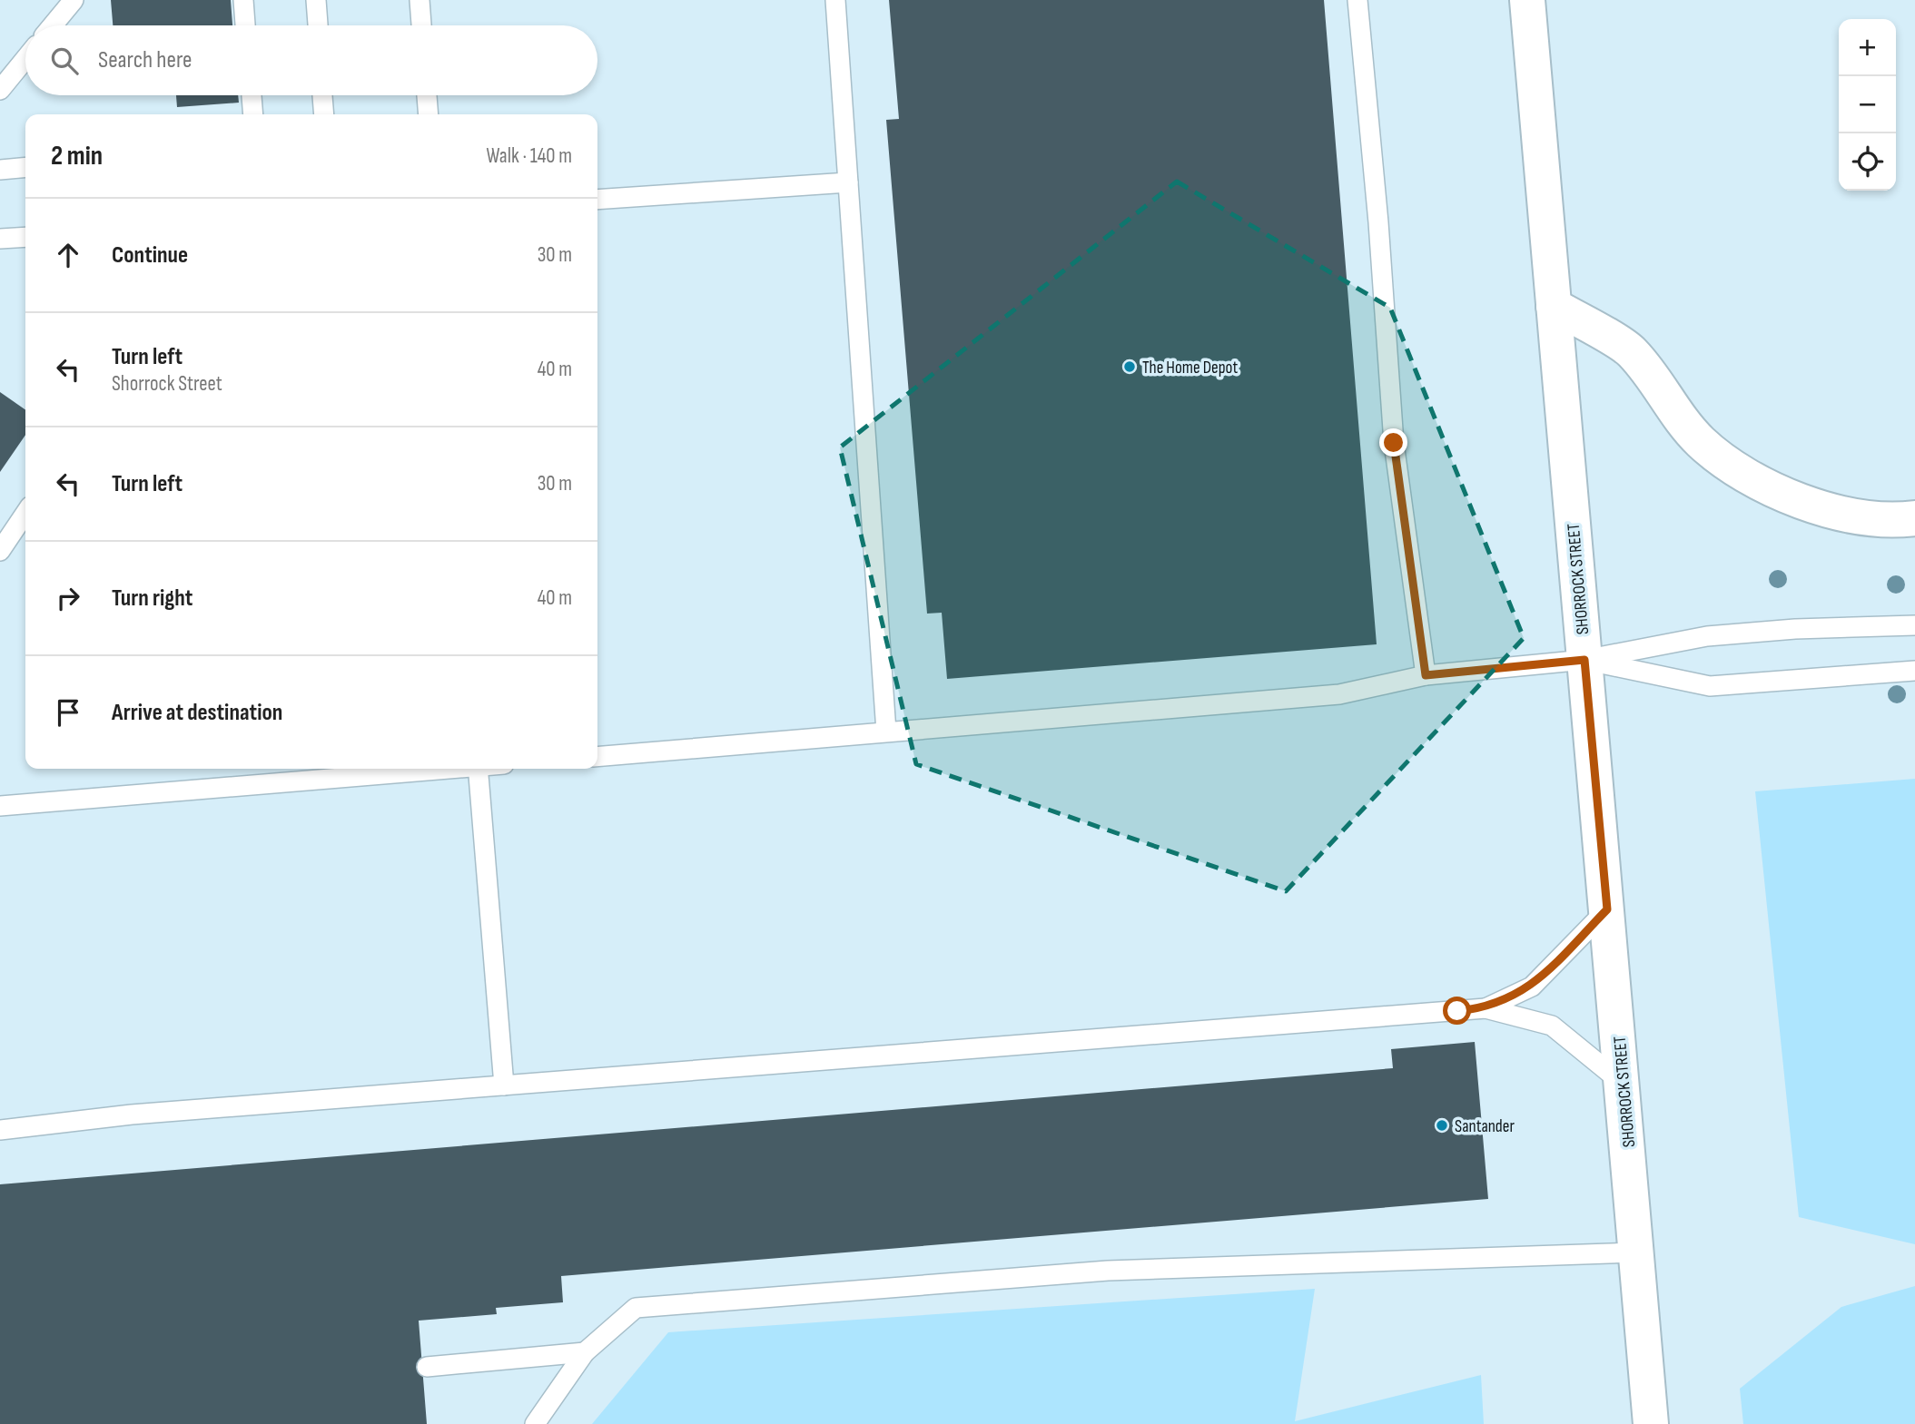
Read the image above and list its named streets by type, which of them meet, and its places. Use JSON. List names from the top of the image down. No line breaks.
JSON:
{"streets":{"main road":["SHORROCK STREET"]},"places":["The Home Depot","Santander"],"page":{"map_buttons":["+","−"],"search":"Search here","heading":["2 min","Walk · 140 m"],"list":[["Continue","30 m"],["Turn left","Shorrock Street","40 m"],["Turn left","30 m"],["Turn right","40 m"],"Arrive at destination"]}}
